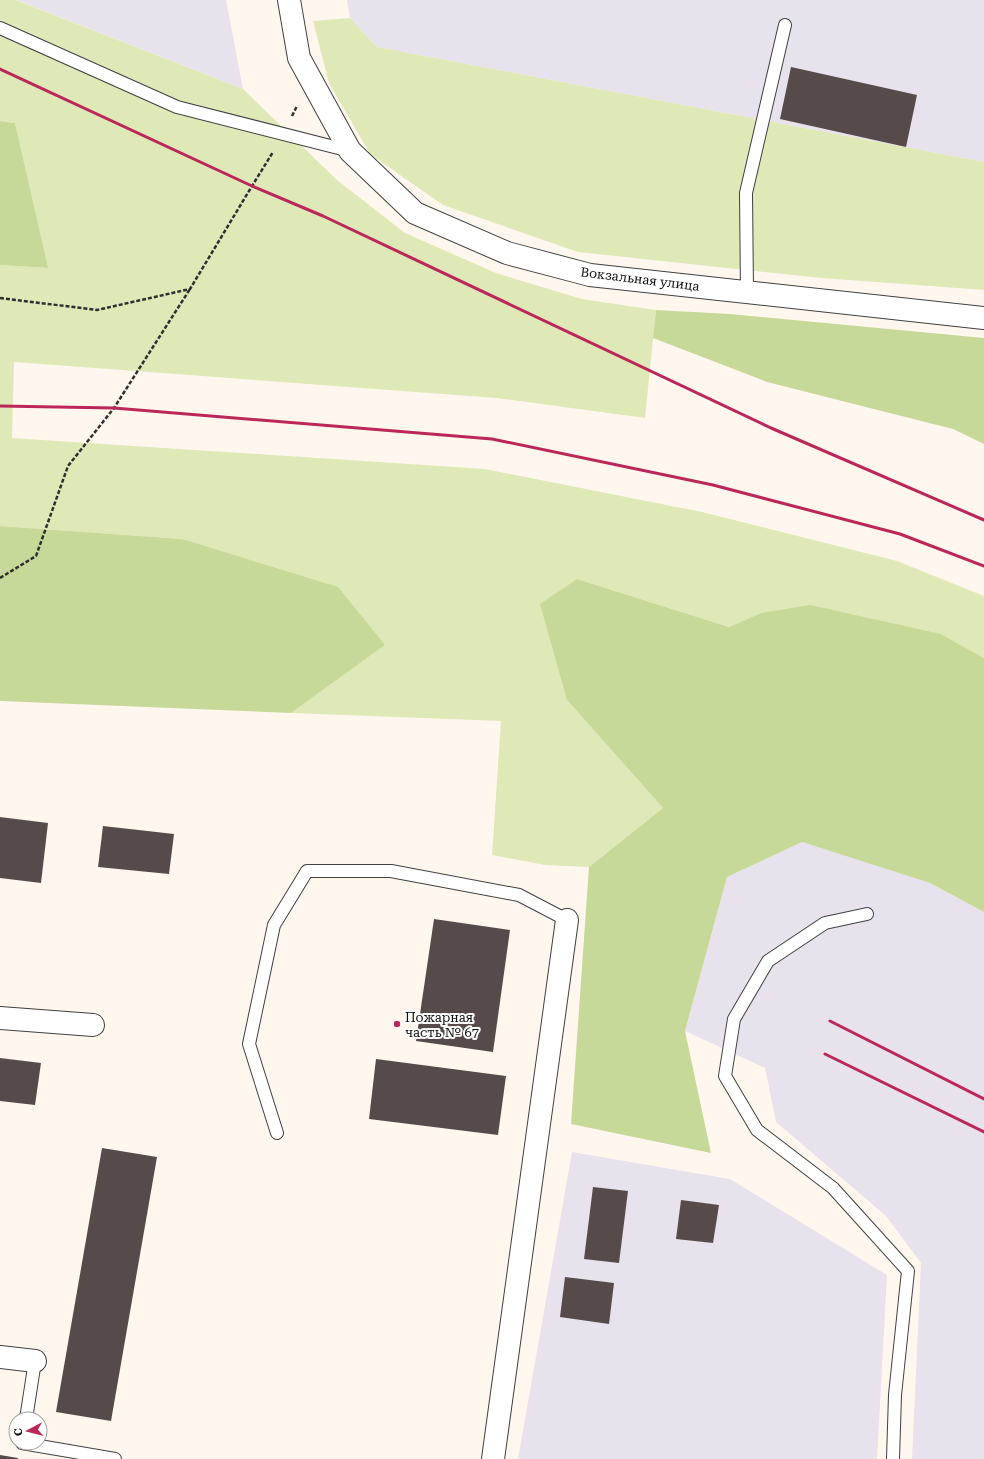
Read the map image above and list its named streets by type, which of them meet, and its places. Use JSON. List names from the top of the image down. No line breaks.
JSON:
{"streets":{"street":["Вокзальная улица"]},"places":["Пожарная часть № 67"],"north":"left"}
